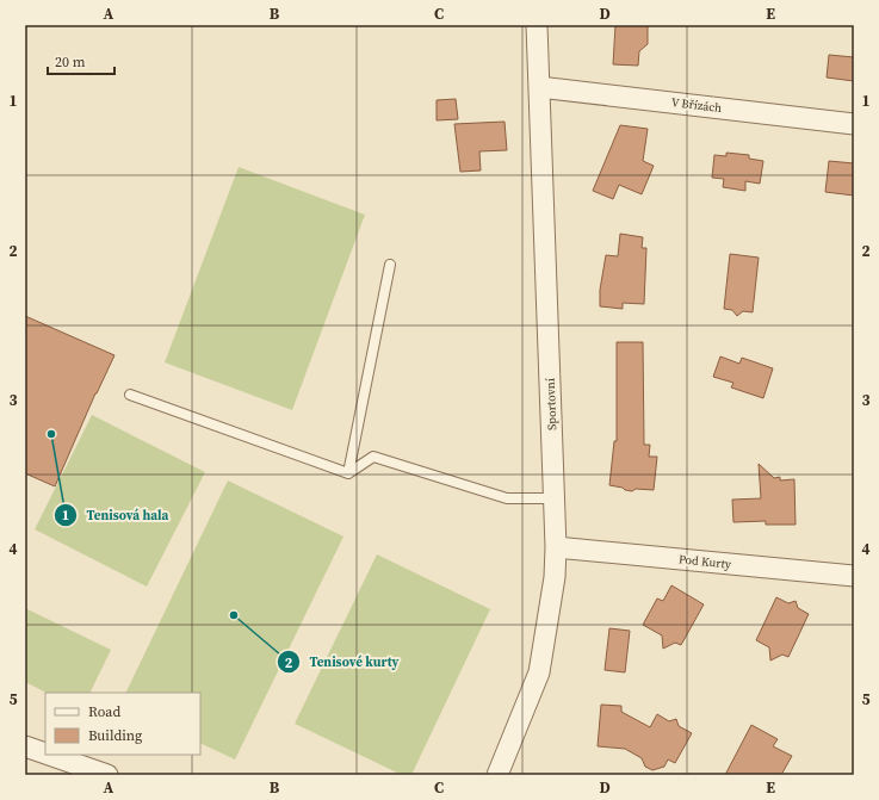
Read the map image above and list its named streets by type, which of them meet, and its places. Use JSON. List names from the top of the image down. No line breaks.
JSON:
{"streets":{"street":["V Břízách","Sportovní","Pod Kurty"]},"crossings":[["V Břízách","Sportovní"],["Sportovní","Pod Kurty"]],"places":["Tenisová hala","Tenisové kurty"],"legend":["Road","Building"],"scale_bar":"20 m","grid":{"columns":["A","B","C","D","E"],"rows":["1","2","3","4","5"]}}
